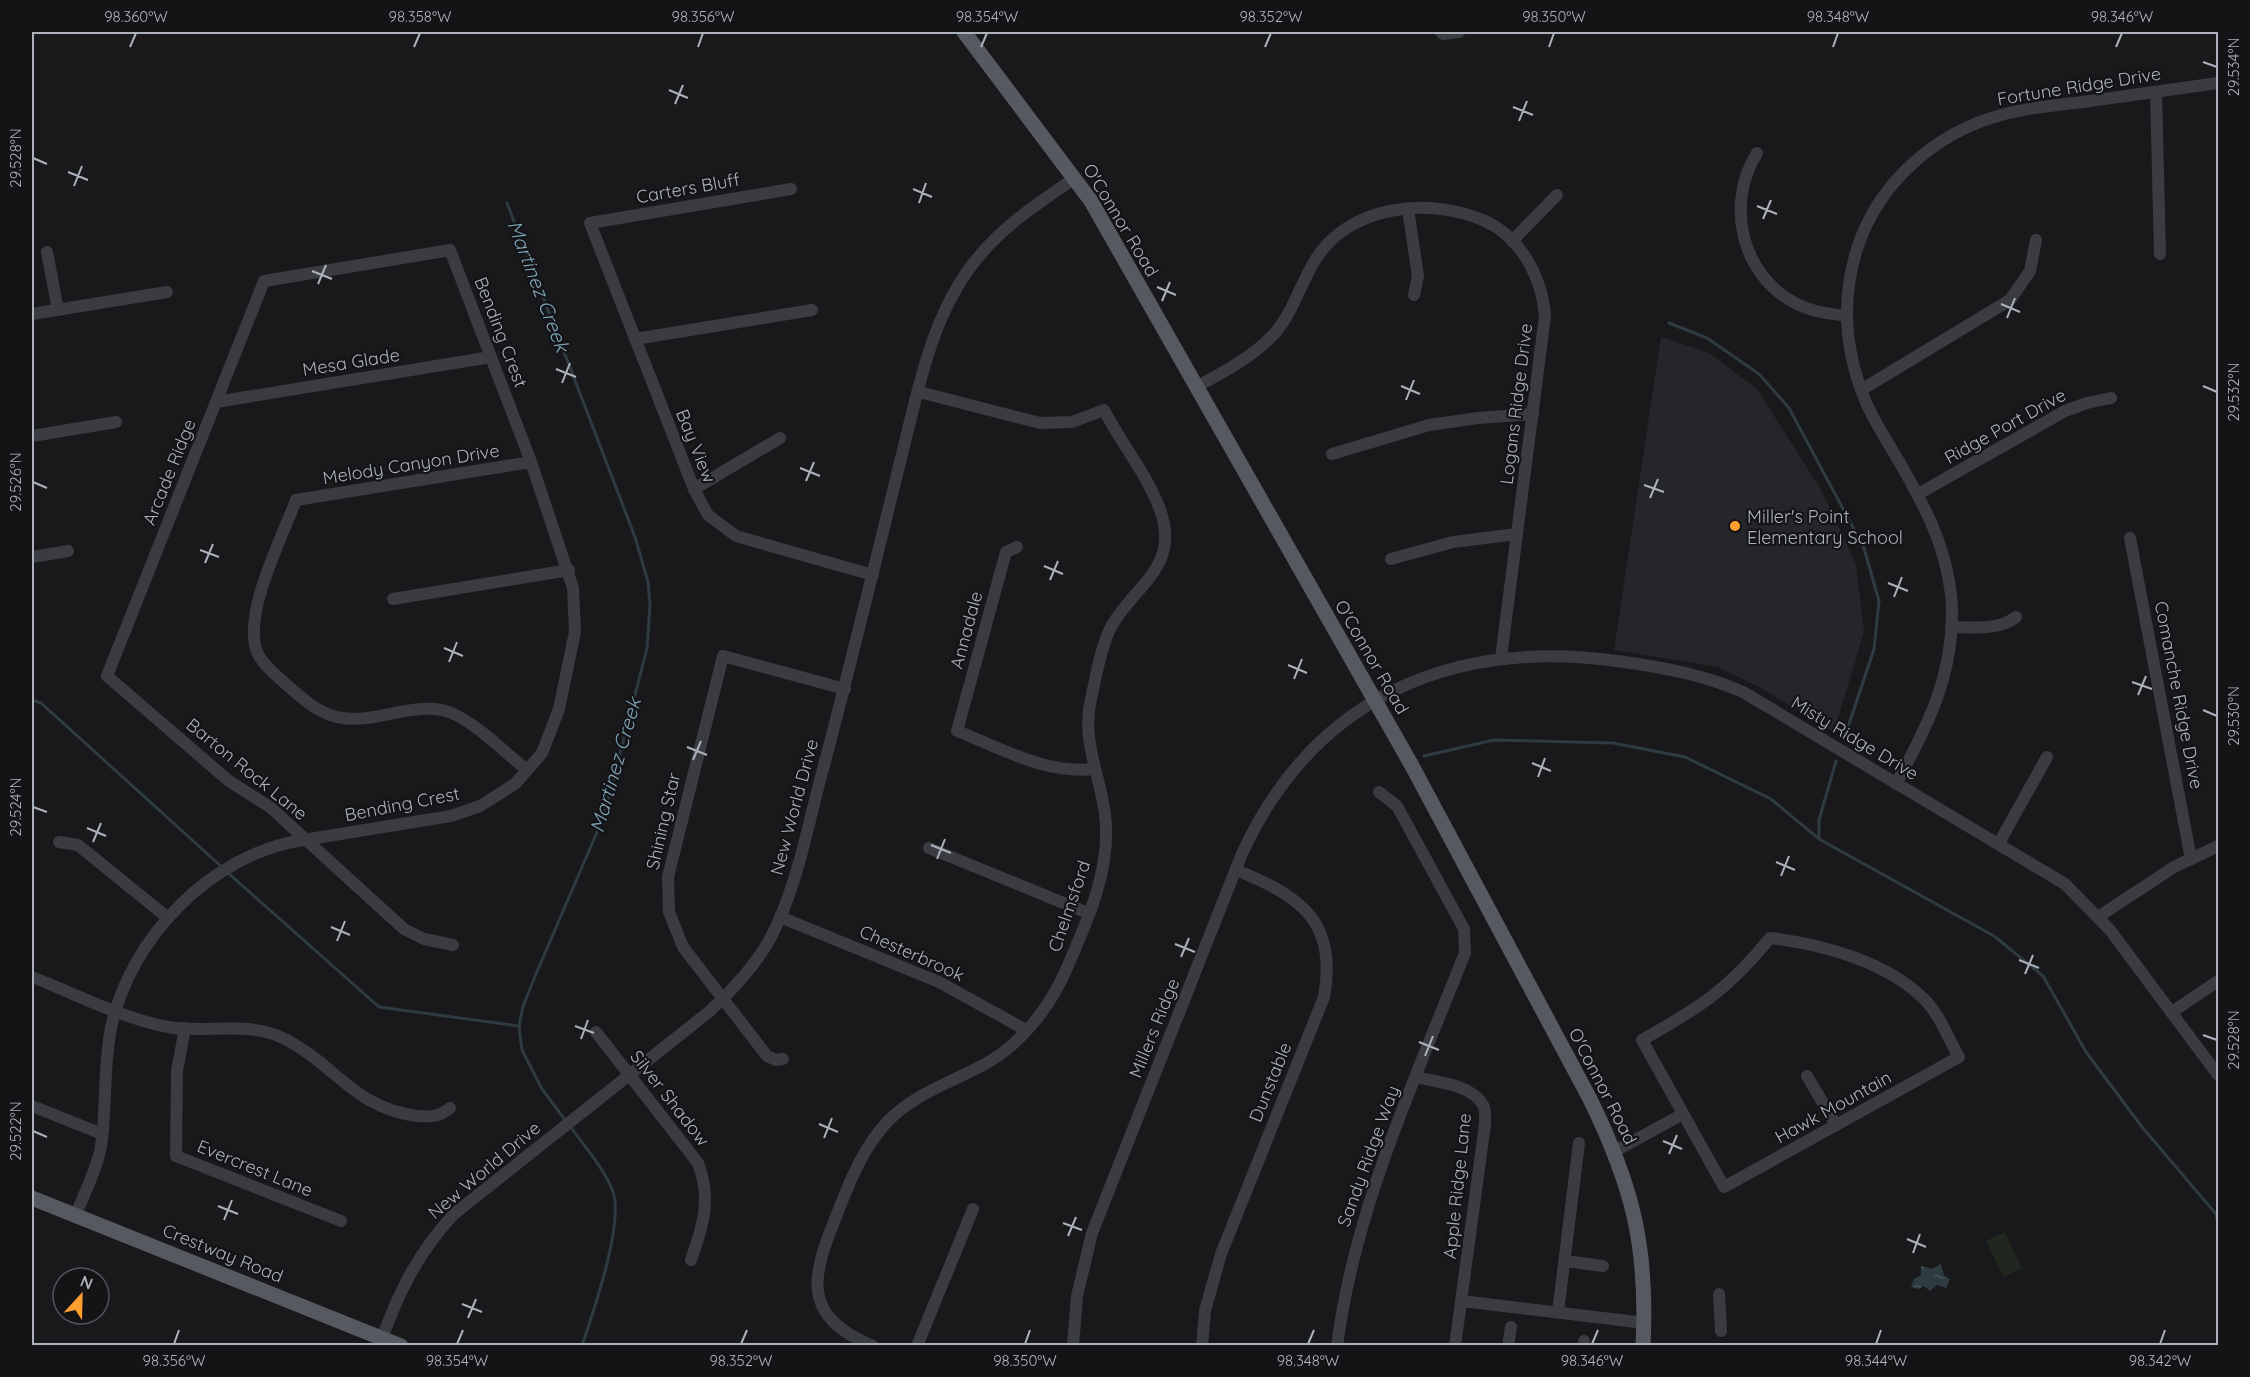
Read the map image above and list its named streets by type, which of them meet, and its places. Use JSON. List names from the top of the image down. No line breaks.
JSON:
{"streets":{"main road":["O'Connor Road","Crestway Road"],"street":["Fortune Ridge Drive","Carters Bluff","Bending Crest","Mesa Glade","Logans Ridge Drive","Ridge Port Drive","Bay View","Melody Canyon Drive","Arcade Ridge","Annadale","Comanche Ridge Drive","Misty Ridge Drive","Barton Rock Lane","New World Drive","Shining Star","Chelmsford","Chesterbrook","Millers Ridge","Dunstable","Silver Shadow","Hawk Mountain","Sandy Ridge Way","Evercrest Lane","Apple Ridge Lane"]},"crossings":[["Fortune Ridge Drive","Ridge Port Drive"],["Fortune Ridge Drive","Misty Ridge Drive"],["Carters Bluff","Bay View"],["O'Connor Road","Logans Ridge Drive"],["O'Connor Road","Misty Ridge Drive"],["O'Connor Road","New World Drive"],["O'Connor Road","Millers Ridge"],["Bending Crest","Mesa Glade"],["Bending Crest","Melody Canyon Drive"],["Bending Crest","Arcade Ridge"],["Bending Crest","Barton Rock Lane"],["Bending Crest","Crestway Road"],["Mesa Glade","Arcade Ridge"],["Logans Ridge Drive","Misty Ridge Drive"],["Bay View","New World Drive"],["Arcade Ridge","Barton Rock Lane"],["Annadale","Chelmsford"],["Misty Ridge Drive","Millers Ridge"],["New World Drive","Shining Star"],["New World Drive","Chelmsford"],["New World Drive","Chesterbrook"],["New World Drive","Silver Shadow"],["New World Drive","Crestway Road"],["Chelmsford","Chesterbrook"],["Millers Ridge","Dunstable"],["Sandy Ridge Way","Apple Ridge Lane"]],"water":["Martinez Creek"],"places":["Miller's Point Elementary School"],"north":"top","coordinates":["98.360°W","98.358°W","98.356°W","98.354°W","98.352°W","98.350°W","98.348°W","98.346°W","29.534°N","29.528°N","29.532°N","29.526°N","29.530°N","29.524°N","29.522°N","98.344°W","98.342°W"]}
